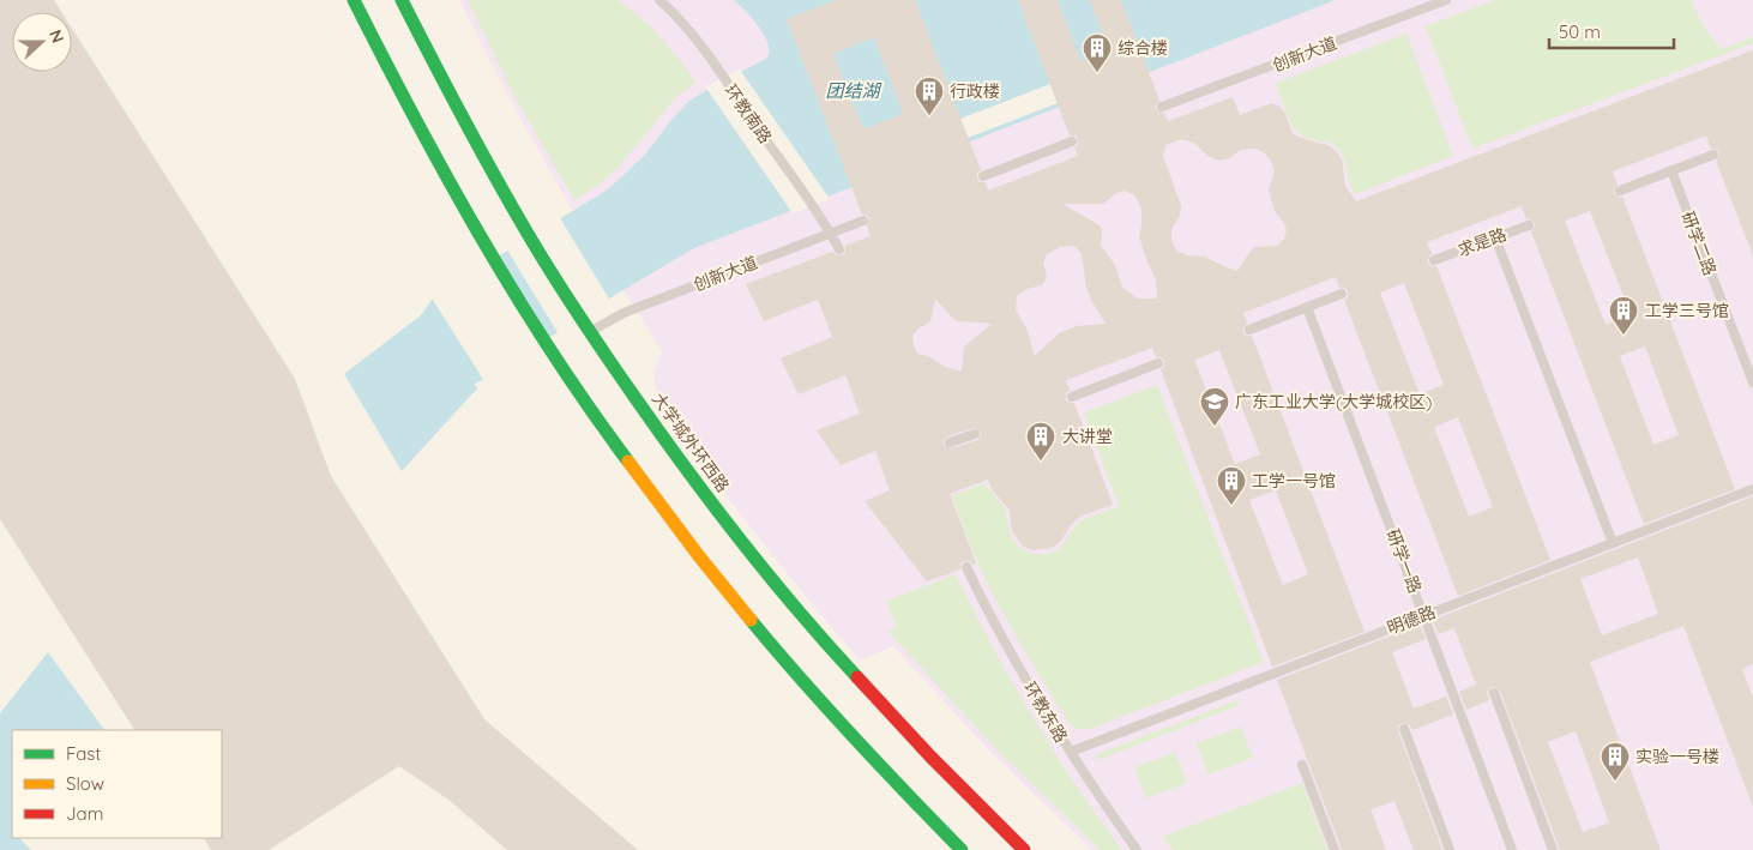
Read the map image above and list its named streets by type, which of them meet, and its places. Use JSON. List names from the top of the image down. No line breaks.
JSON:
{"streets":{"main road":["大学城外环西路"],"lane":["创新大道","环教南路","求是路","研学二路","研学一路","明德路","环教东路"]},"crossings":[["创新大道","环教南路"],["创新大道","大学城外环西路"],["研学一路","明德路"],["明德路","环教东路"]],"water":["团结湖"],"places":{"building":["综合楼","行政楼","工学三号馆","大讲堂","工学一号馆","实验一号楼"],"school or university":["广东工业大学(大学城校区)"]},"legend":["Fast","Slow","Jam"],"scale_bar":"50 m","north":"right"}
